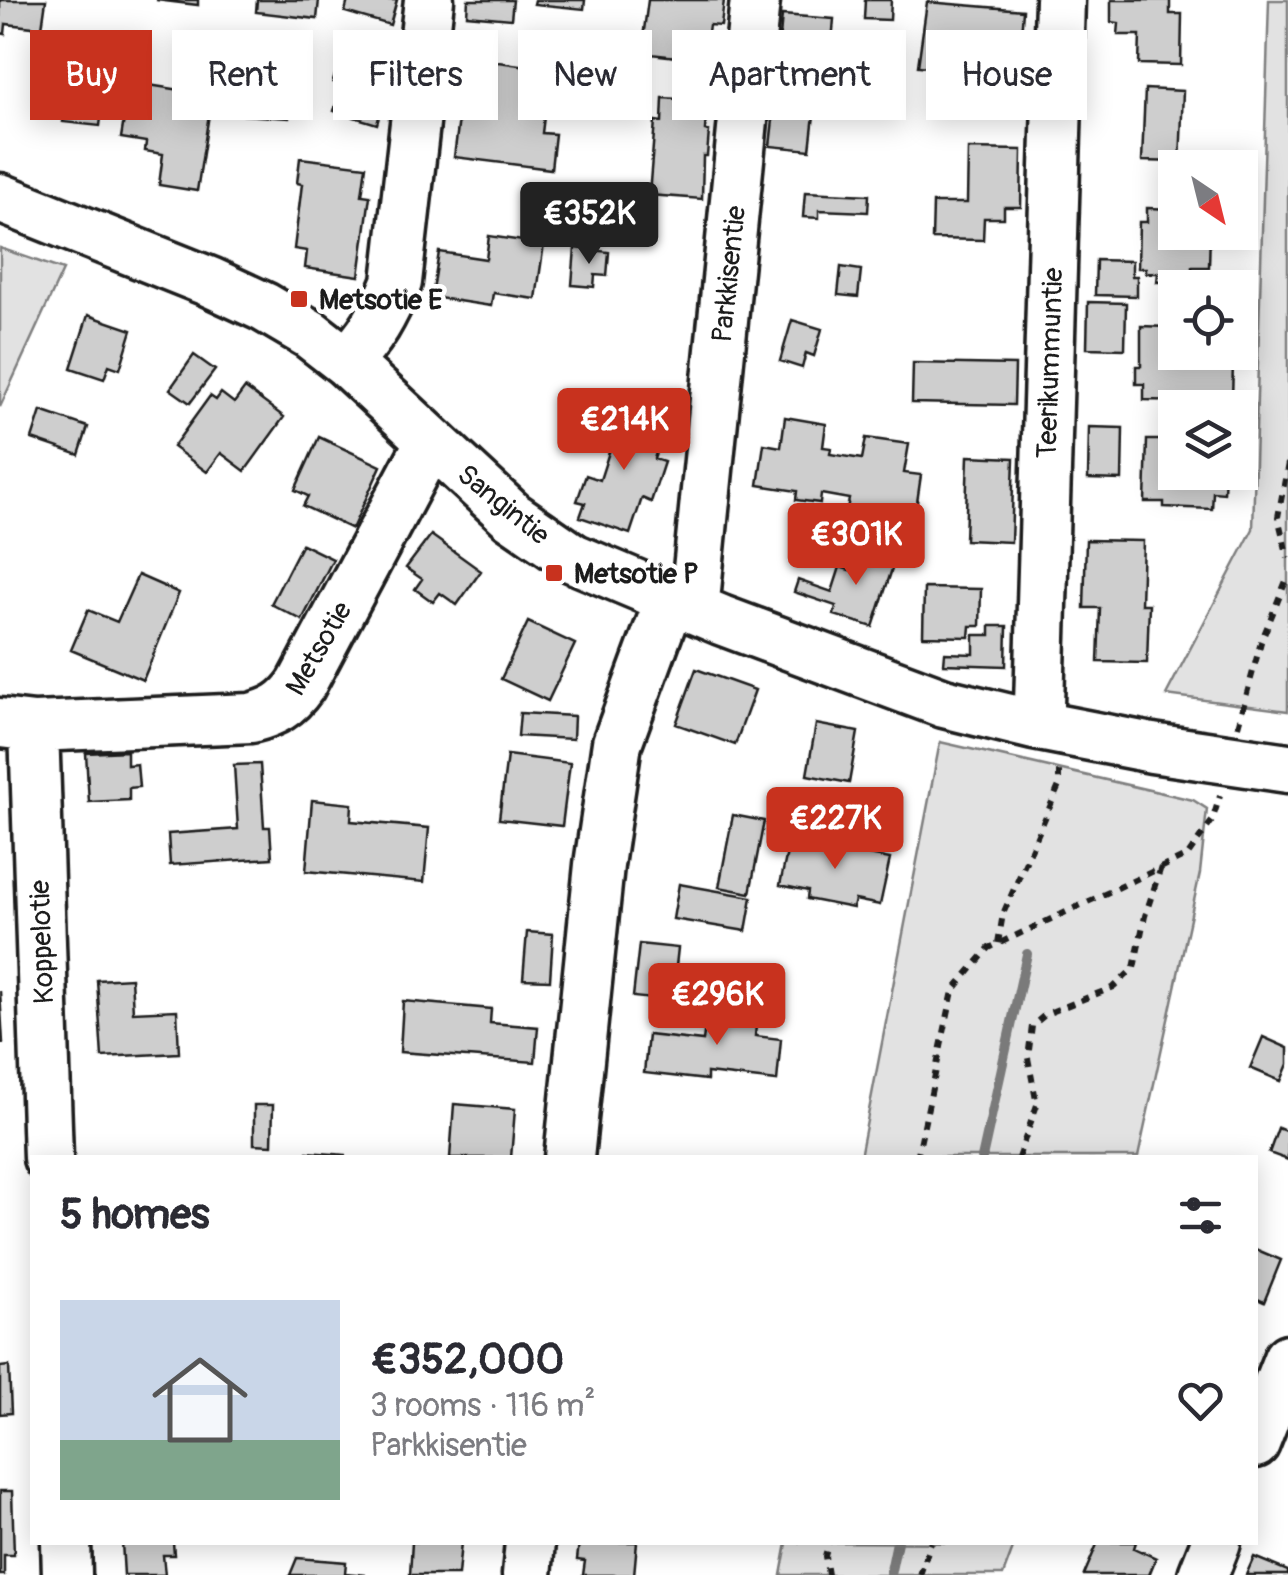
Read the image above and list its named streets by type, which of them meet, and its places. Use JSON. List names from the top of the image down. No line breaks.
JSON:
{"streets":{"street":["Parkkisentie","Teerikummuntie","Sangintie","Metsotie","Koppelotie"]},"crossings":[["Parkkisentie","Sangintie"],["Teerikummuntie","Sangintie"],["Sangintie","Metsotie"],["Metsotie","Koppelotie"]],"places":{"transit":["Metsotie E","Metsotie P"]},"north":"bottom right","page":{"chip":["Buy","Rent","Filters","New","Apartment","House"],"price":["€352K","€214K","€301K","€227K","€296K"],"heading":"5 homes","list":[{"name":"€352,000","note":"3 rooms · 116 m² · Parkkisentie"}]}}
